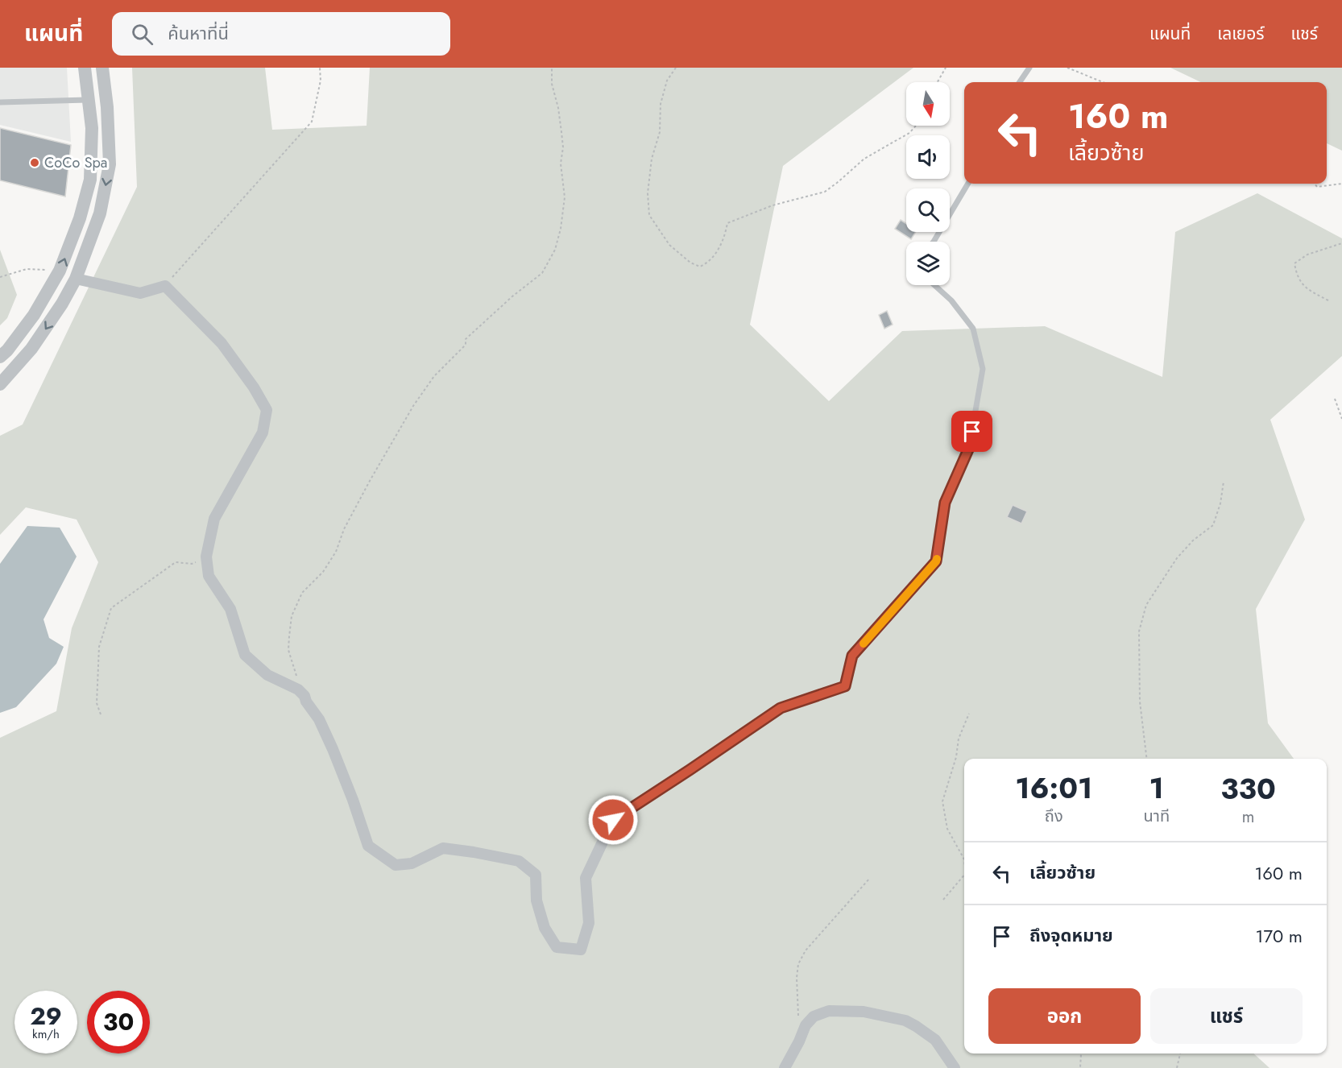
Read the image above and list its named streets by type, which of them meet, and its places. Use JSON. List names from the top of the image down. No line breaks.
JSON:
{"places":["CoCo Spa"],"north":"bottom","page":{"header":"แผนที่","search":"ค้นหาที่นี่","nav":["แผนที่","เลเยอร์","แชร์"],"turn":["160 m","เลี้ยวซ้าย"],"eta":["16:01","ถึง","1","นาที","330","m"],"list":[{"name":"เลี้ยวซ้าย","value":"160 m"},{"name":"ถึงจุดหมาย","value":"170 m"}],"buttons":["ออก","แชร์"],"speed":"29 km/h","limit":"30"}}
